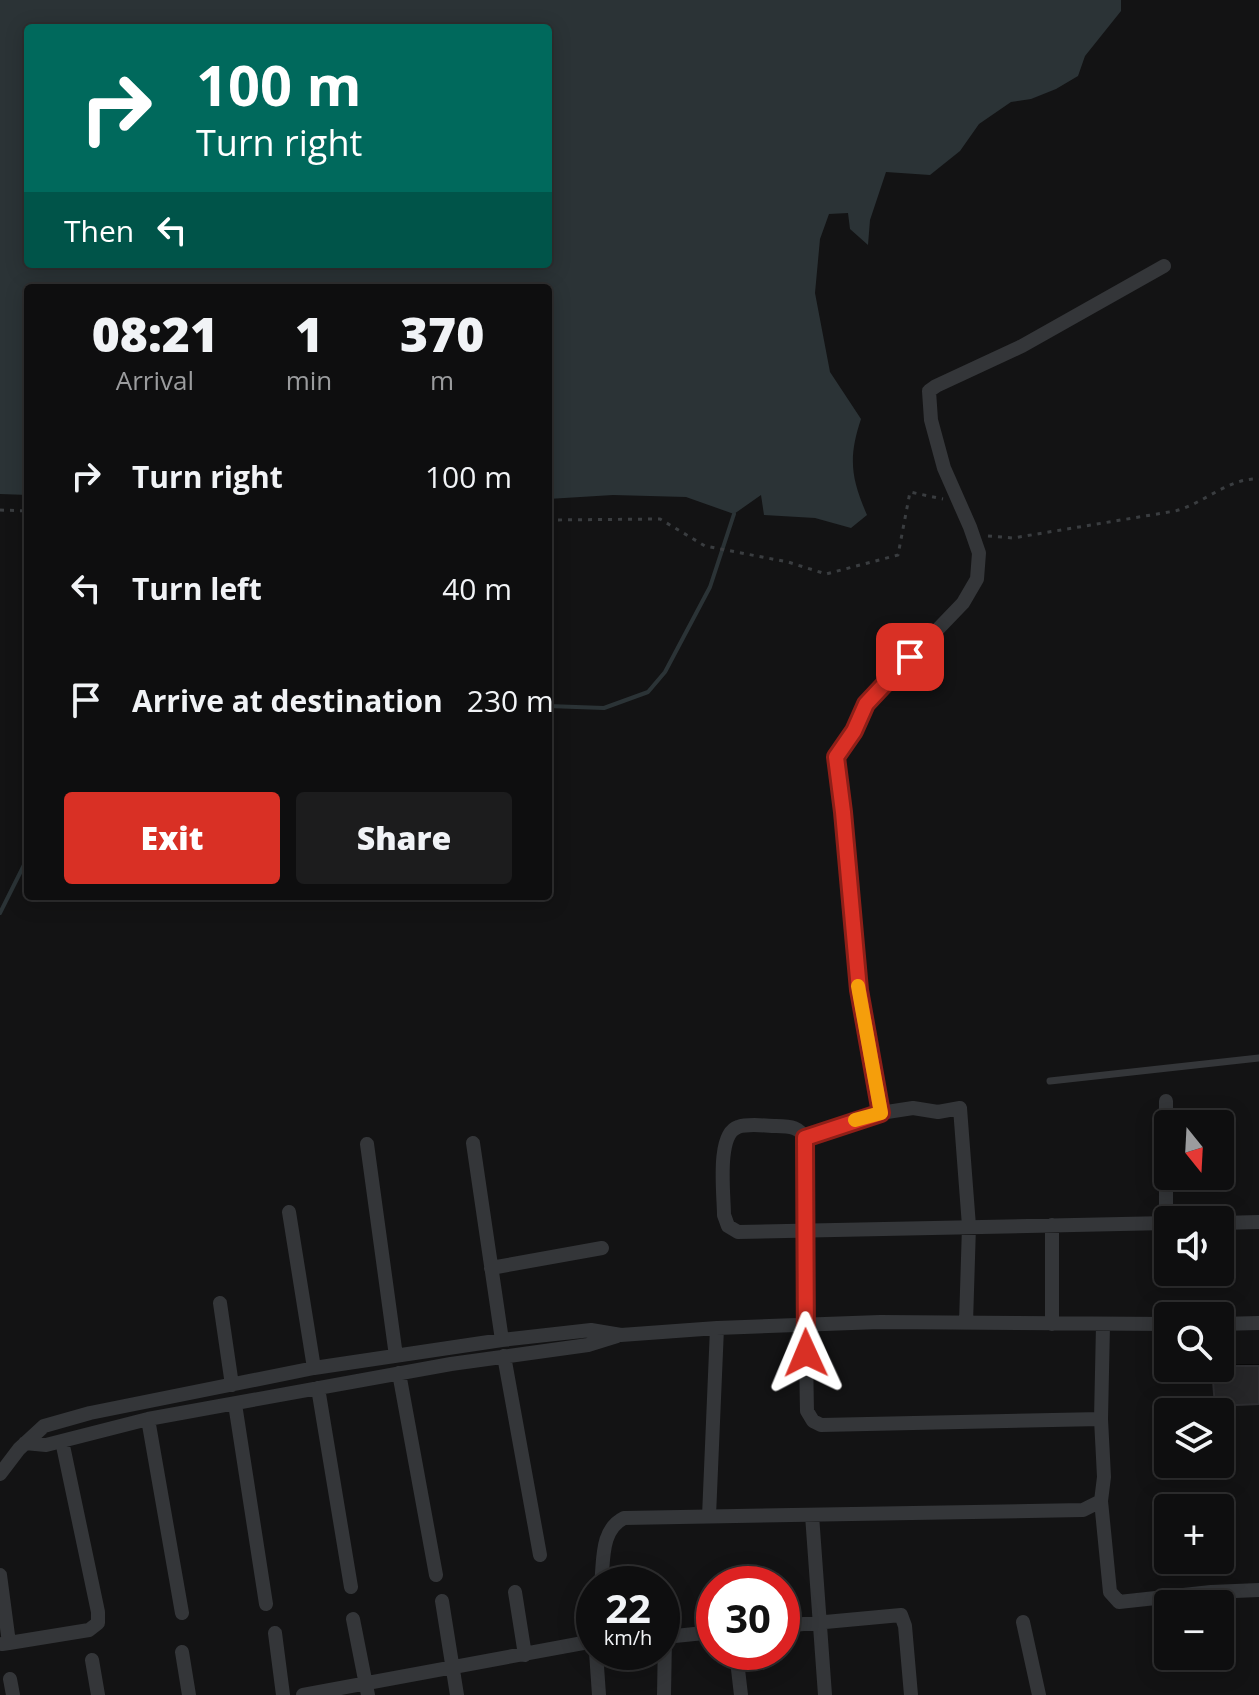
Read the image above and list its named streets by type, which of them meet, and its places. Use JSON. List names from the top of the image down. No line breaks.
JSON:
{"north":"bottom","page":{"turn":["100 m","Turn right"],"then":"Then","eta":["08:21","Arrival","1","min","370","m"],"list":[{"name":"Turn right","value":"100 m"},{"name":"Turn left","value":"40 m"},{"name":"Arrive at destination","value":"230 m"}],"buttons":["Exit","Share"],"map_buttons":["+","−"],"speed":"22 km/h","limit":"30"}}
